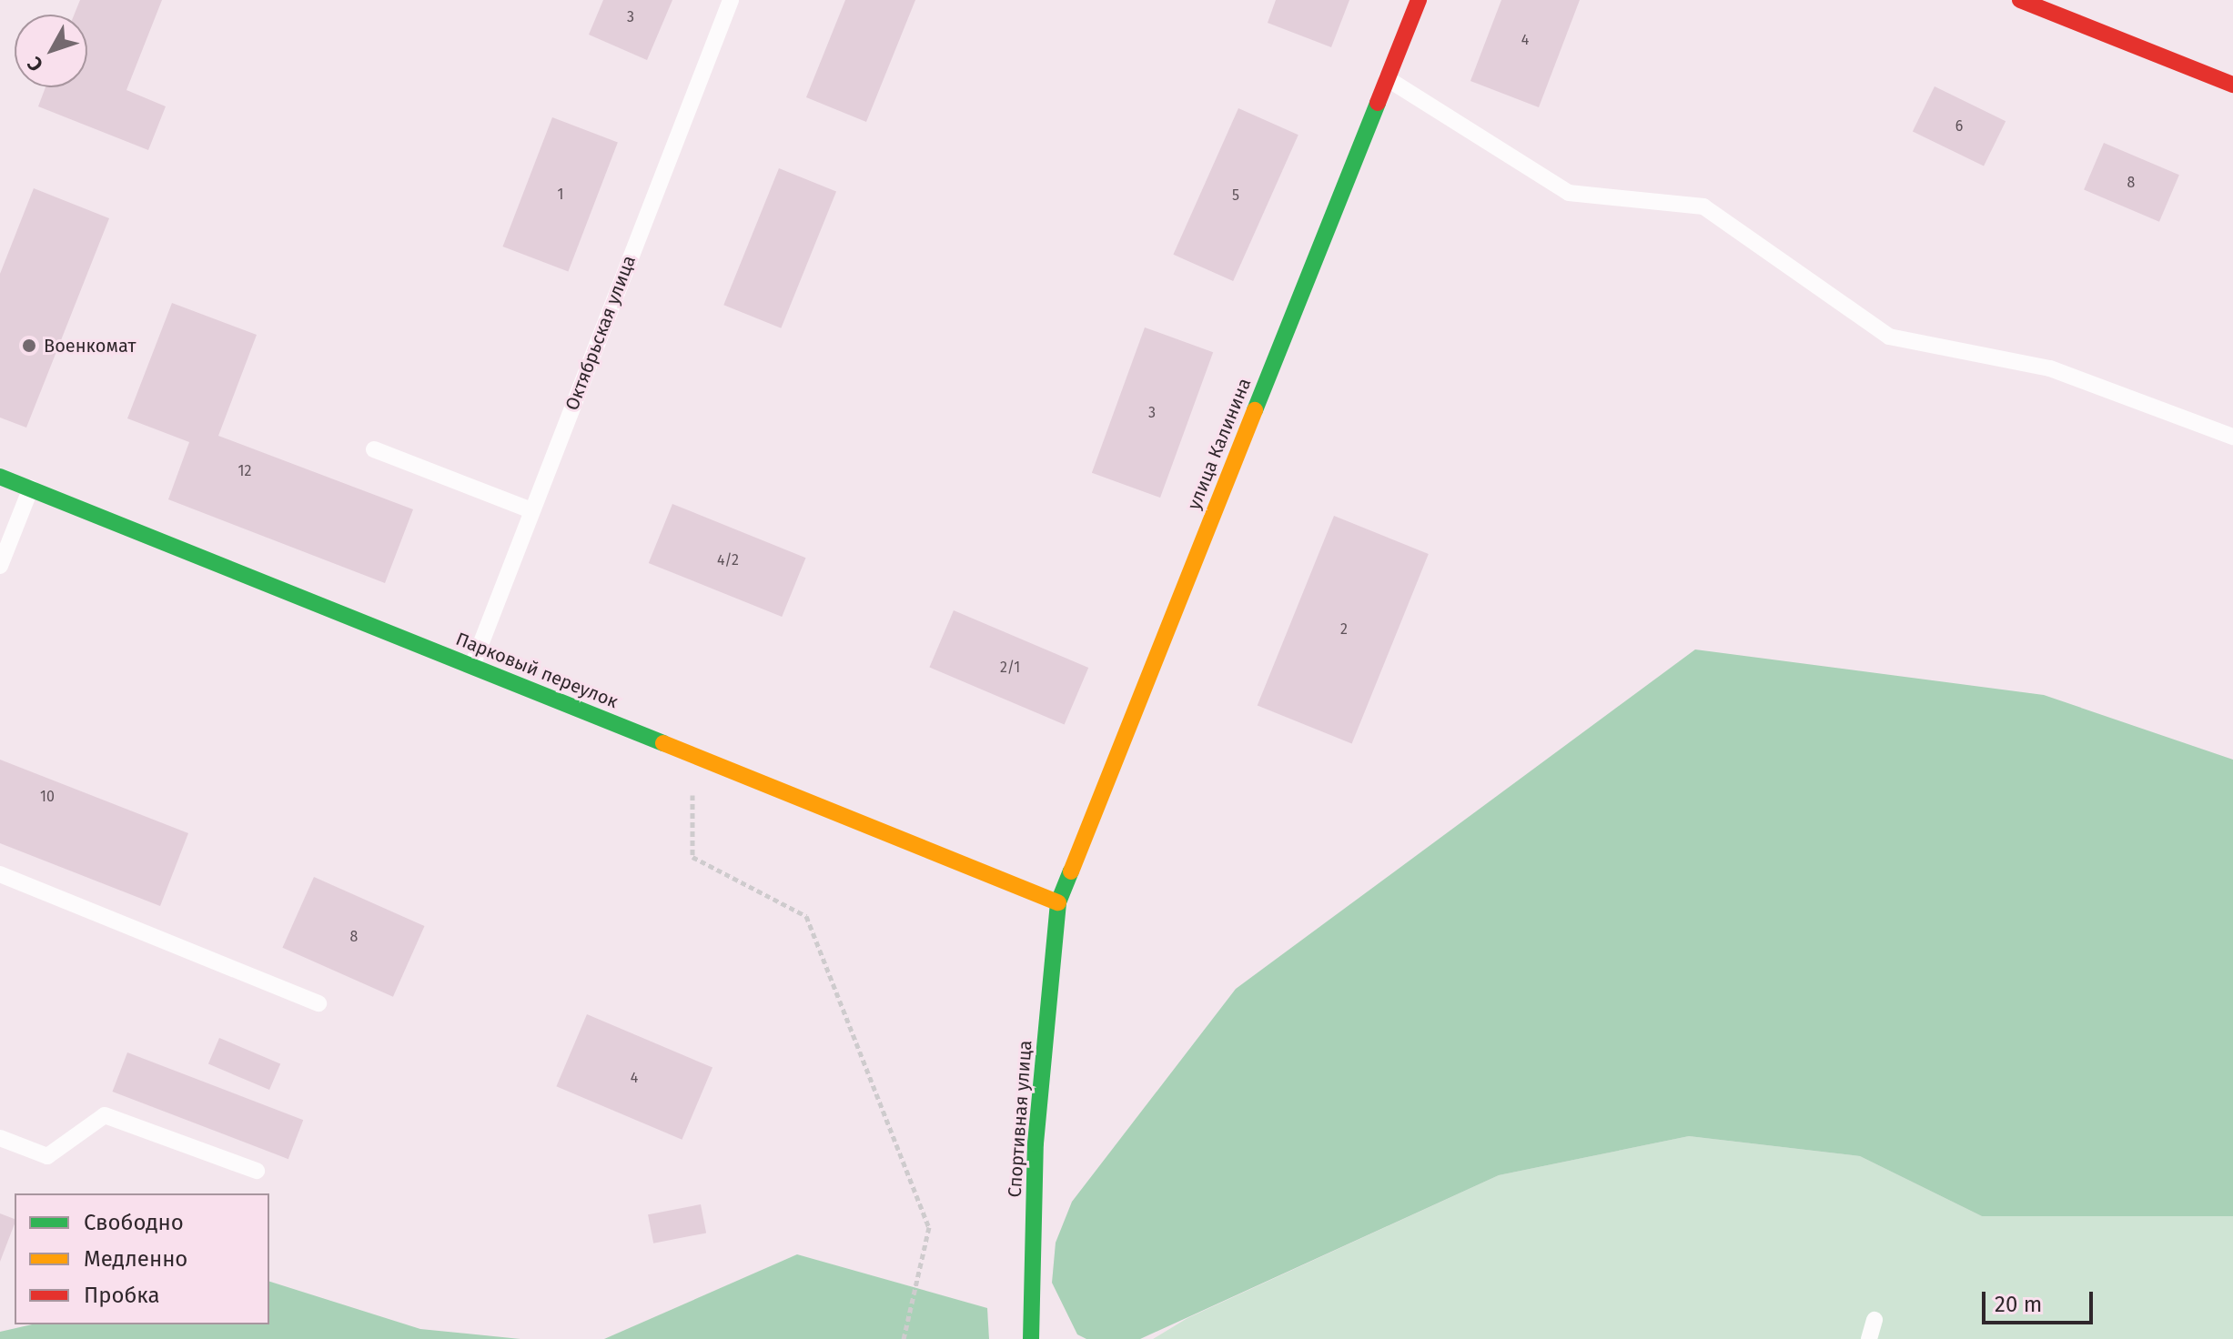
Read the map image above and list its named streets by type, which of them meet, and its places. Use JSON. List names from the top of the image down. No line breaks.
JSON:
{"streets":{"street":["улица Калинина","Парковый переулок","Спортивная улица"],"lane":["Октябрьская улица"]},"crossings":[["Октябрьская улица","Парковый переулок"],["улица Калинина","Парковый переулок"],["улица Калинина","Спортивная улица"],["Парковый переулок","Спортивная улица"]],"places":["Военкомат"],"house_numbers":["3","4","6","8","1","5","3","12","4/2","2","2/1","10","8","4"],"legend":["Свободно","Медленно","Пробка"],"scale_bar":"20 m","north":"bottom left"}
